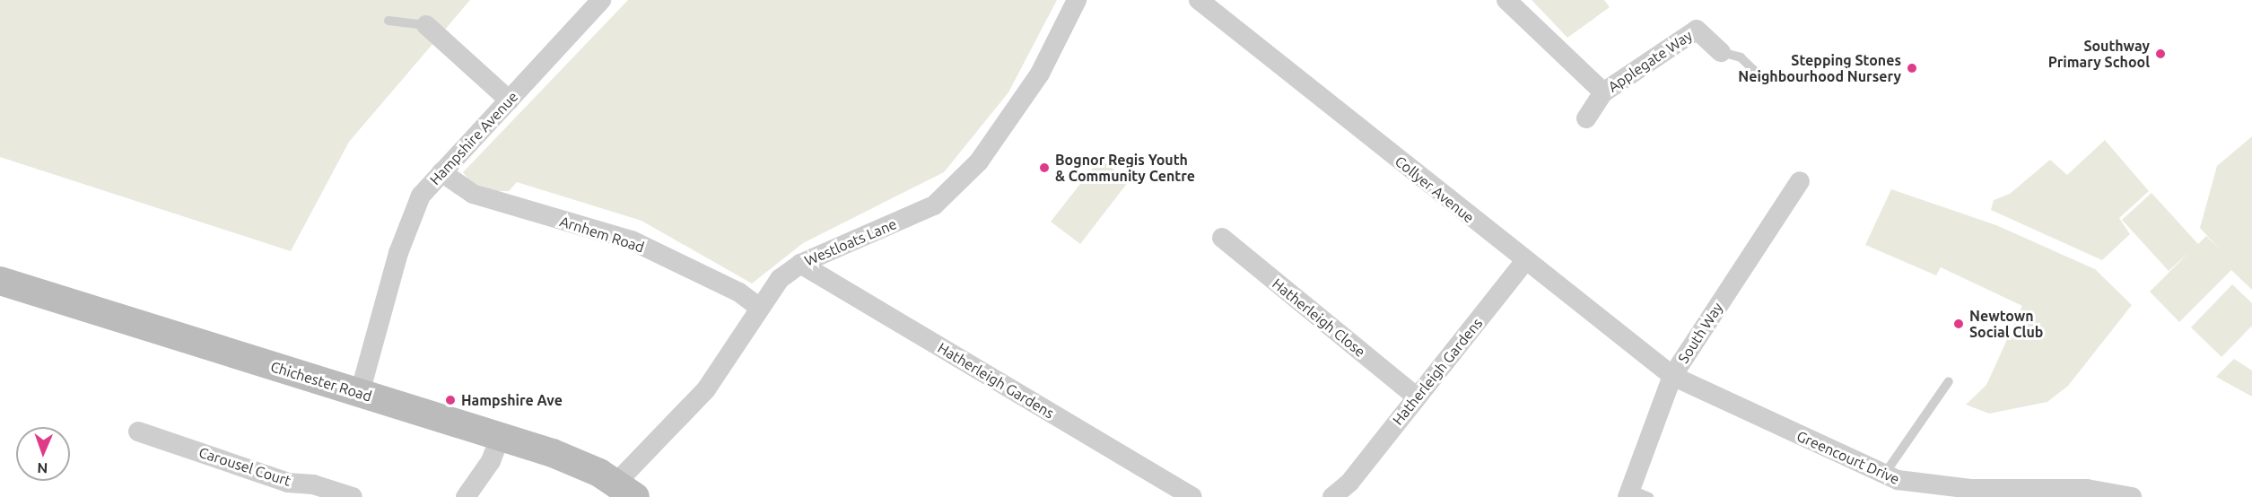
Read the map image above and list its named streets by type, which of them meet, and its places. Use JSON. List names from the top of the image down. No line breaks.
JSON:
{"streets":{"main road":["Chichester Road"],"street":["Applegate Way","Hampshire Avenue","Collyer Avenue","Arnhem Road","Westloats Lane","Hatherleigh Close","South Way","Hatherleigh Gardens","Greencourt Drive","Carousel Court"]},"crossings":[["Hampshire Avenue","Arnhem Road"],["Hampshire Avenue","Chichester Road"],["Collyer Avenue","South Way"],["Collyer Avenue","Hatherleigh Gardens"],["Collyer Avenue","Greencourt Drive"],["Arnhem Road","Westloats Lane"],["Westloats Lane","Hatherleigh Gardens"],["Westloats Lane","Chichester Road"],["Hatherleigh Close","Hatherleigh Gardens"],["South Way","Greencourt Drive"]],"places":["Southway Primary School","Stepping Stones Neighbourhood Nursery","Bognor Regis Youth & Community Centre","Newtown Social Club","Hampshire Ave"],"north":"bottom"}
